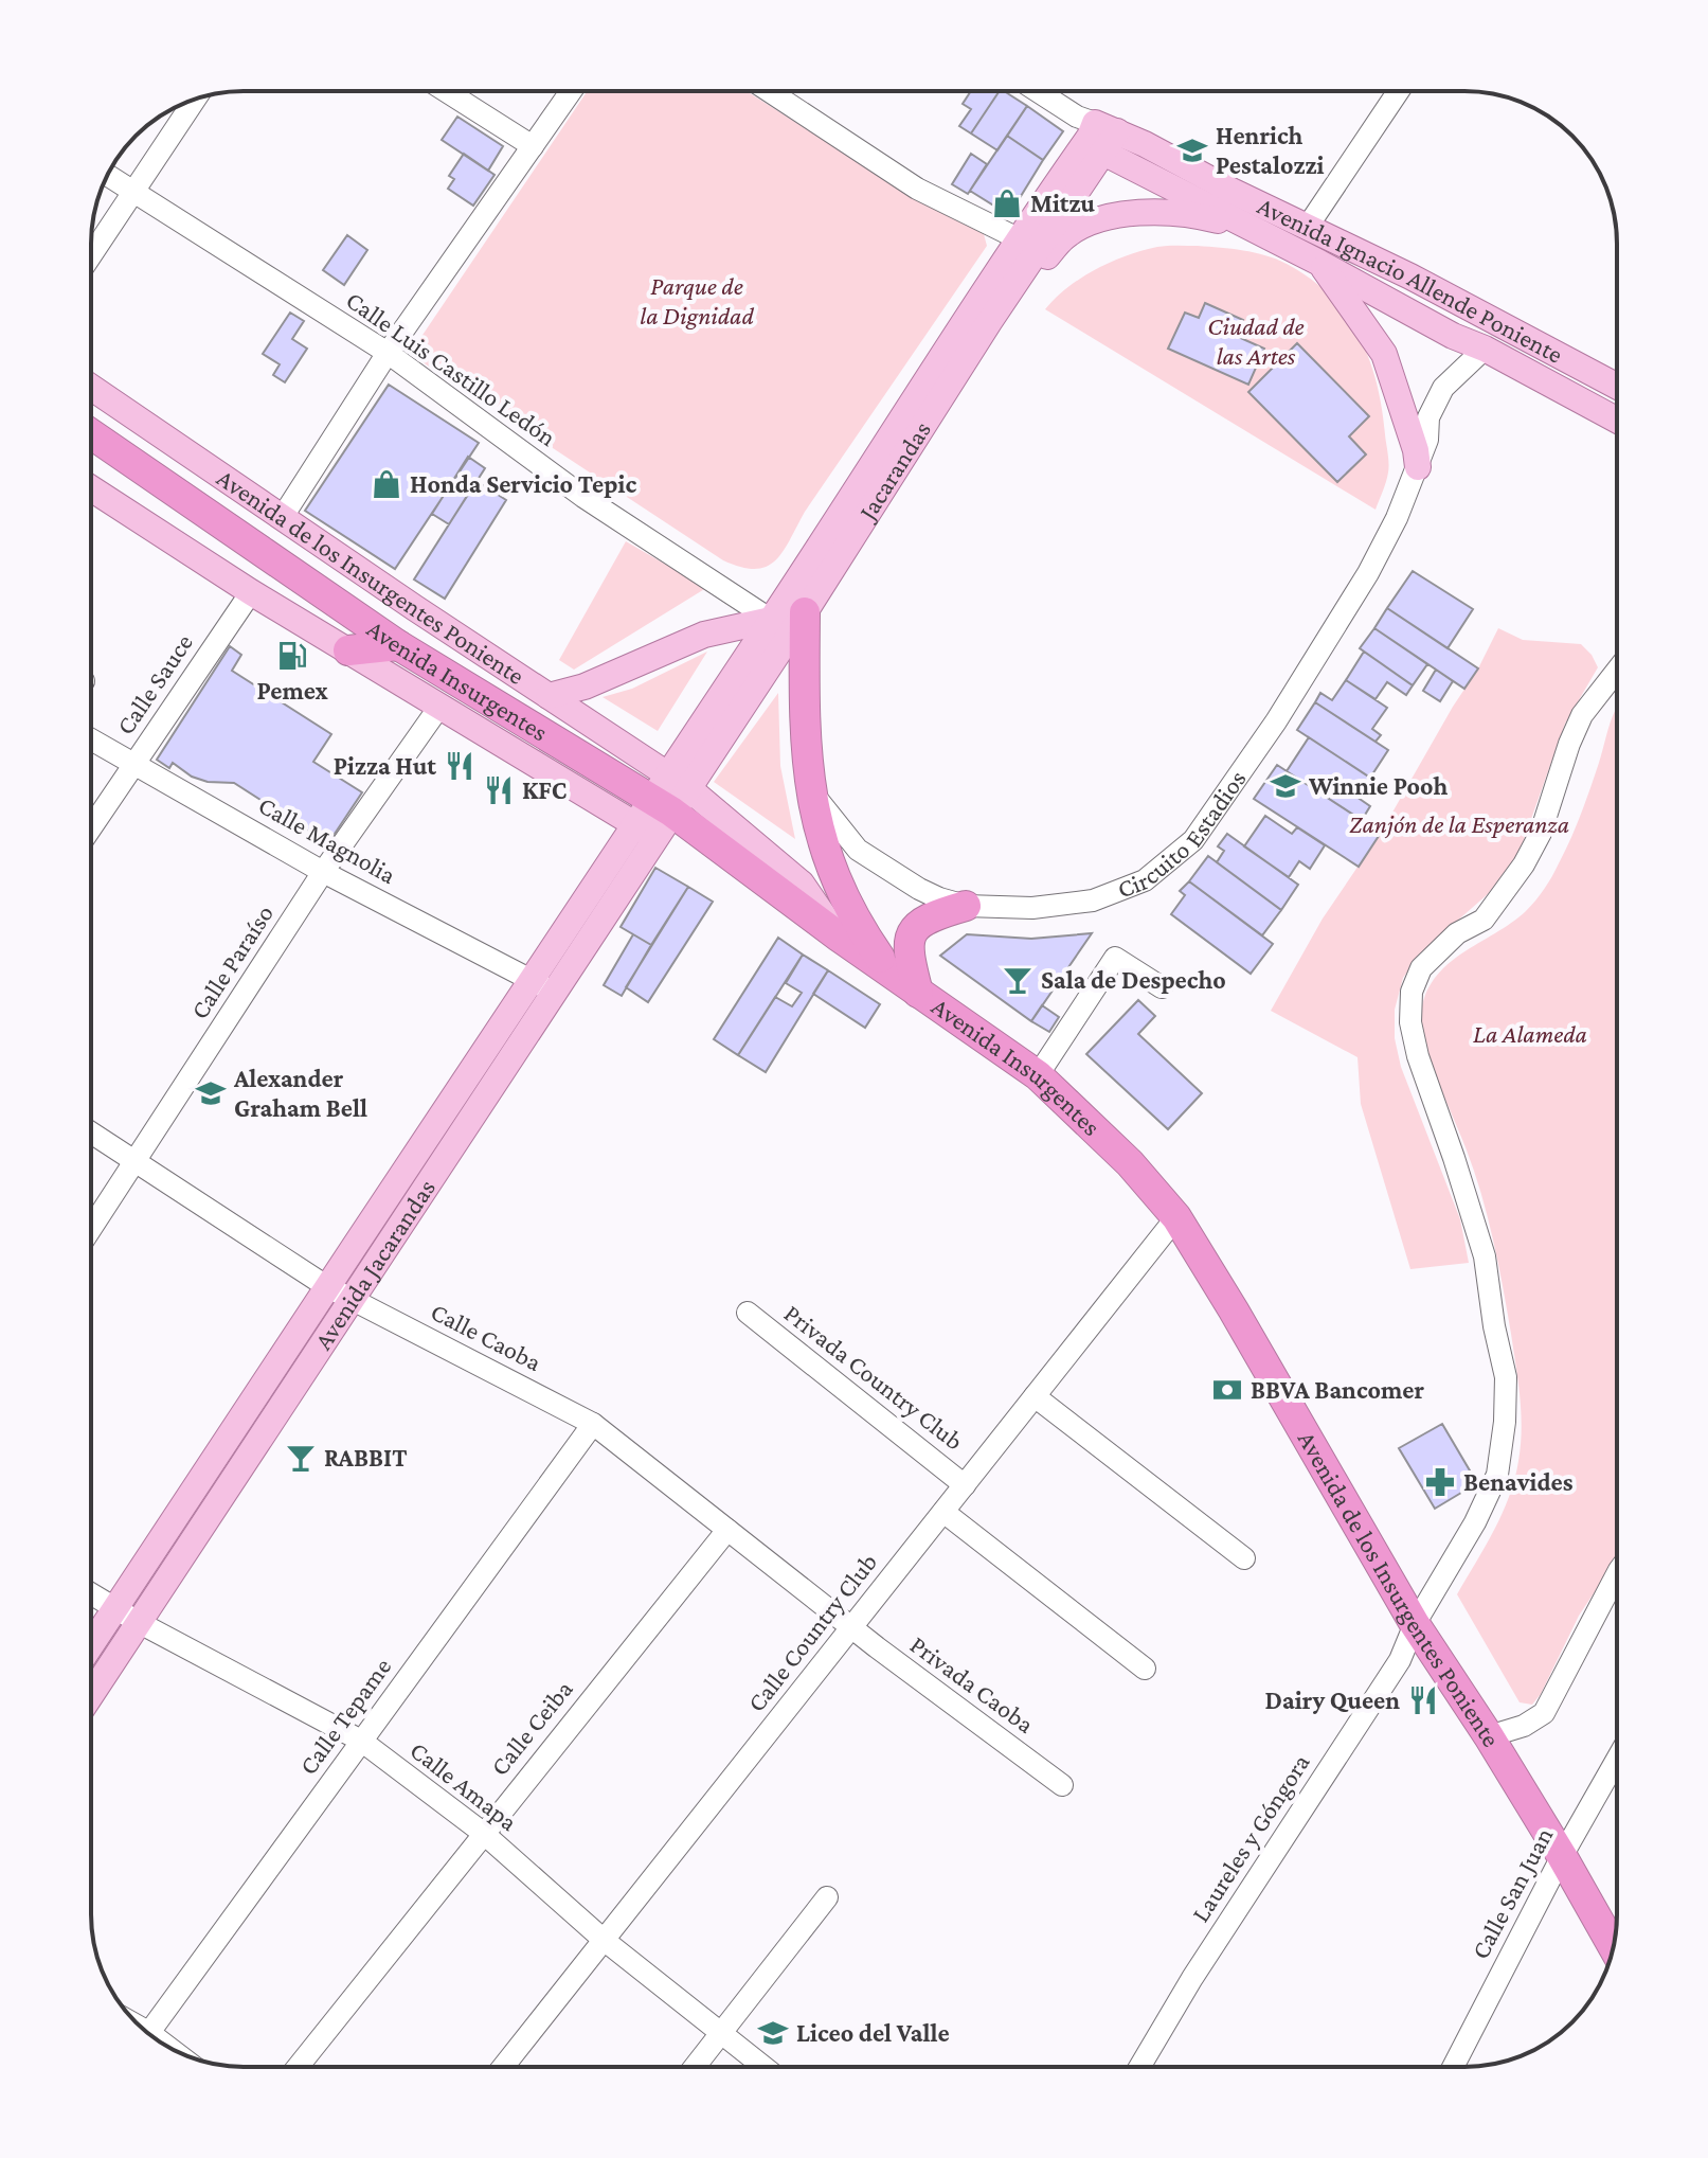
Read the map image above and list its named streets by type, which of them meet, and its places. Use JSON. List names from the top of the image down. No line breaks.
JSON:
{"streets":{"highway":["Avenida de los Insurgentes Poniente","Avenida Insurgentes"],"main road":["Avenida Ignacio Allende Poniente","Jacarandas","Avenida Jacarandas"],"street":["Calle Luis Castillo Ledón","Calle Sauce","Circuito Estadios","Calle Magnolia","Calle Paraíso","Calle Caoba","Privada Country Club","Calle Country Club","Privada Caoba","Calle Tepame","Calle Ceiba","Calle Amapa","Laureles y Góngora","Calle San Juan"]},"crossings":[["Avenida Ignacio Allende Poniente","Jacarandas"],["Avenida Ignacio Allende Poniente","Circuito Estadios"],["Calle Luis Castillo Ledón","Jacarandas"],["Jacarandas","Avenida de los Insurgentes Poniente"],["Jacarandas","Avenida Insurgentes"],["Jacarandas","Avenida Jacarandas"],["Avenida de los Insurgentes Poniente","Avenida Insurgentes"],["Avenida de los Insurgentes Poniente","Avenida Jacarandas"],["Avenida de los Insurgentes Poniente","Calle Country Club"],["Avenida de los Insurgentes Poniente","Laureles y Góngora"],["Avenida de los Insurgentes Poniente","Calle San Juan"],["Avenida Insurgentes","Avenida Jacarandas"],["Avenida Insurgentes","Calle Country Club"],["Calle Sauce","Calle Magnolia"],["Calle Magnolia","Calle Paraíso"],["Calle Magnolia","Avenida Jacarandas"],["Calle Paraíso","Calle Caoba"],["Avenida Jacarandas","Calle Caoba"],["Avenida Jacarandas","Calle Amapa"],["Calle Caoba","Calle Country Club"],["Calle Caoba","Privada Caoba"],["Calle Caoba","Calle Tepame"],["Calle Caoba","Calle Ceiba"],["Privada Country Club","Calle Country Club"],["Calle Country Club","Privada Caoba"],["Calle Country Club","Calle Amapa"],["Calle Tepame","Calle Amapa"],["Calle Ceiba","Calle Amapa"]],"parks":["Parque de la Dignidad","Ciudad de las Artes","Zanjón de la Esperanza","La Alameda"],"places":{"school or university":["Henrich Pestalozzi","Winnie Pooh","Alexander Graham Bell","Liceo del Valle"],"shop":["Mitzu","Honda Servicio Tepic"],"fuel station":["Pemex"],"restaurant":["Pizza Hut","KFC","Dairy Queen"],"bar":["Sala de Despecho","RABBIT"],"bank":["BBVA Bancomer"],"pharmacy":["Benavides"]}}
